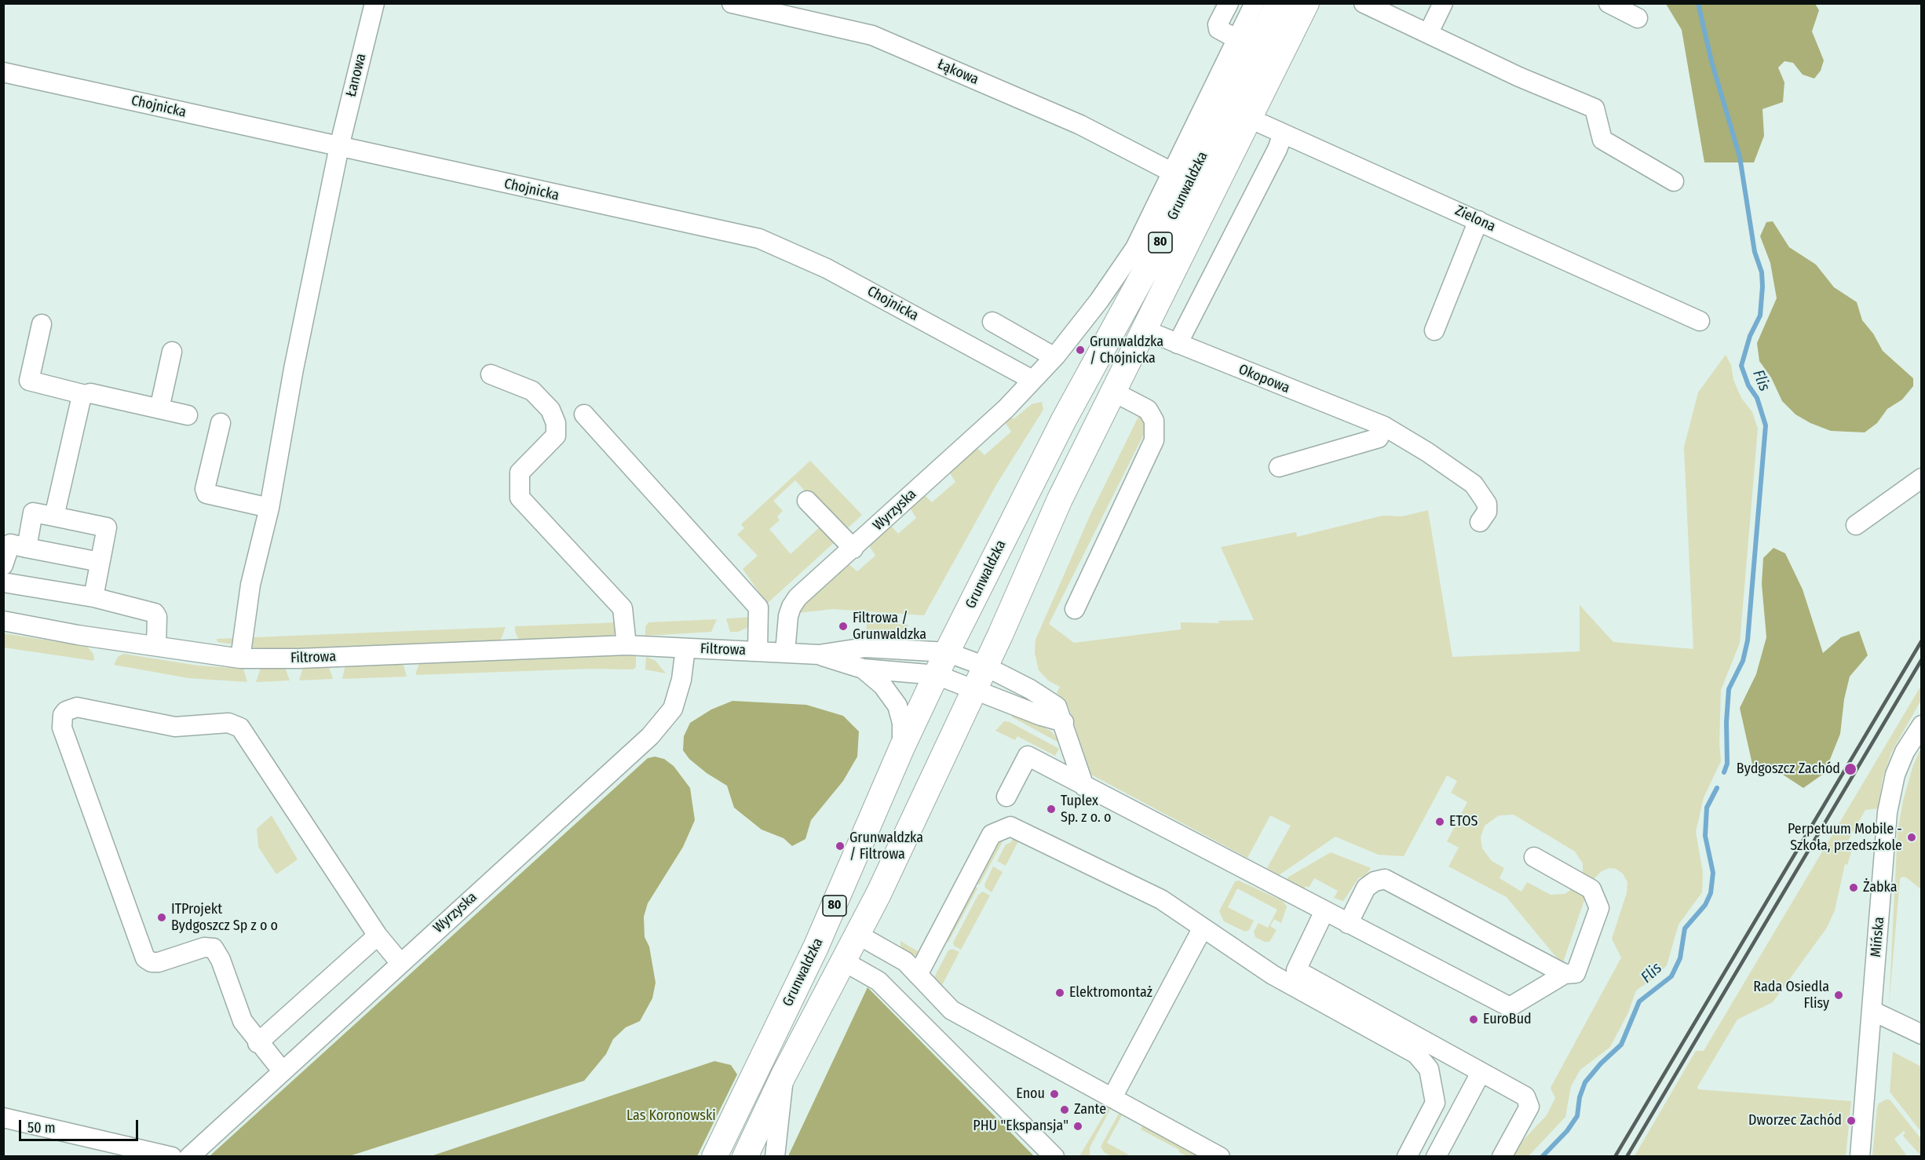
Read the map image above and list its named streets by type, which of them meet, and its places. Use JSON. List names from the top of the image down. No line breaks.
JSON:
{"streets":{"main road":["Grunwaldzka","80"],"street":["Łąkowa","Łanowa","Chojnicka","Zielona","Okopowa","Wyrzyska","Filtrowa","Mińska"]},"crossings":[["Łąkowa","Wyrzyska"],["Łanowa","Chojnicka"],["Łanowa","Filtrowa"],["Chojnicka","Wyrzyska"],["Grunwaldzka","Zielona"],["Grunwaldzka","Okopowa"],["Grunwaldzka","Filtrowa"],["Wyrzyska","Filtrowa"]],"water":["Flis"],"parks":["Las Koronowski"],"places":["Grunwaldzka / Chojnicka","Filtrowa / Grunwaldzka","Bydgoszcz Zachód","Tuplex Sp. z o. o","ETOS","Perpetuum Mobile - Szkoła, przedszkole","Grunwaldzka / Filtrowa","Żabka","ITProjekt Bydgoszcz Sp z o o","Elektromontaż","Rada Osiedla Flisy","EuroBud","Enou","Zante","Dworzec Zachód","PHU \"Ekspansja\""],"scale_bar":"50 m"}
